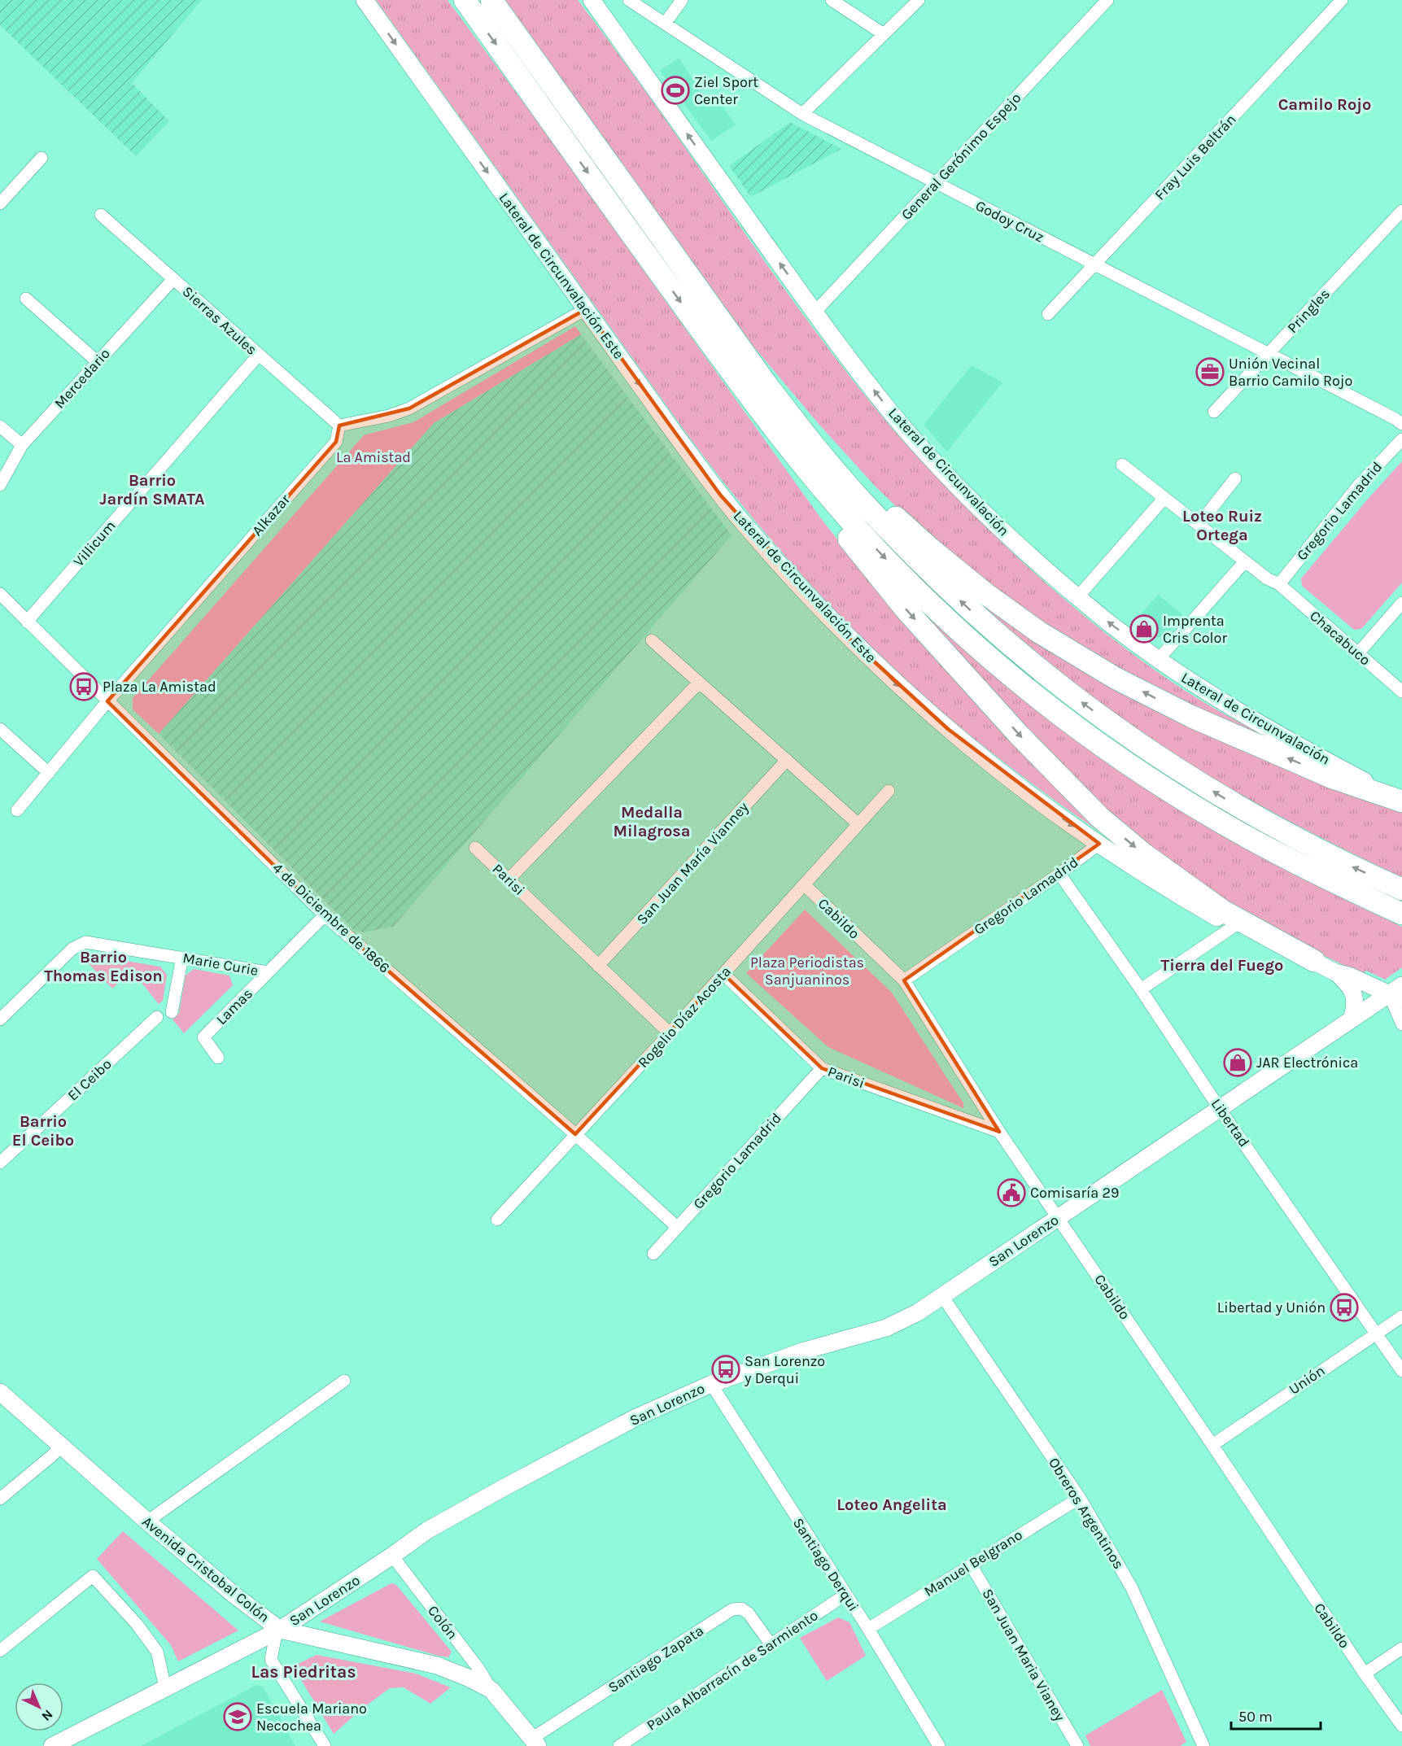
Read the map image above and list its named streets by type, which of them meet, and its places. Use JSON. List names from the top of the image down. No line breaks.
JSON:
{"streets":{"street":["General Gerónimo Espejo","Fray Luis Beltrán","Godoy Cruz","Lateral de Circunvalación Este","Pringles","Sierras Azules","Mercedario","Lateral de Circunvalación","Gregorio Lamadrid","Alkazar","Villicum","Chacabuco","San Juan María Vianney","Parisi","4 de Diciembre de 1866","Cabildo","Marie Curie","Lamas","Rogelio Díaz Acosta","El Ceibo","Libertad","San Lorenzo","Unión","Obreros Argentinos","Manuel Belgrano","Santiago Derqui","Avenida Cristobal Colón","Colón","San Juan Maria Vianey","Santiago Zapata","Paula Albarracín de Sarmiento"]},"crossings":[["General Gerónimo Espejo","Godoy Cruz"],["General Gerónimo Espejo","Lateral de Circunvalación"],["Fray Luis Beltrán","Godoy Cruz"],["Godoy Cruz","Pringles"],["Lateral de Circunvalación Este","Gregorio Lamadrid"],["Lateral de Circunvalación Este","San Lorenzo"],["Sierras Azules","Mercedario"],["Sierras Azules","Alkazar"],["Sierras Azules","Villicum"],["Gregorio Lamadrid","Chacabuco"],["Gregorio Lamadrid","Parisi"],["Gregorio Lamadrid","4 de Diciembre de 1866"],["Gregorio Lamadrid","Cabildo"],["Gregorio Lamadrid","Libertad"],["Alkazar","4 de Diciembre de 1866"],["Villicum","4 de Diciembre de 1866"],["San Juan María Vianney","Parisi"],["Parisi","Cabildo"],["Parisi","Rogelio Díaz Acosta"],["4 de Diciembre de 1866","Lamas"],["4 de Diciembre de 1866","Rogelio Díaz Acosta"],["Cabildo","Rogelio Díaz Acosta"],["Cabildo","San Lorenzo"],["Cabildo","Unión"],["Marie Curie","Lamas"],["Libertad","San Lorenzo"],["Libertad","Unión"],["San Lorenzo","Obreros Argentinos"],["San Lorenzo","Santiago Derqui"],["San Lorenzo","Avenida Cristobal Colón"],["San Lorenzo","Colón"],["Obreros Argentinos","Manuel Belgrano"],["Manuel Belgrano","Santiago Derqui"],["Manuel Belgrano","San Juan Maria Vianey"],["Santiago Derqui","Paula Albarracín de Sarmiento"],["Avenida Cristobal Colón","Colón"],["Avenida Cristobal Colón","Santiago Zapata"],["Santiago Zapata","Paula Albarracín de Sarmiento"]],"one_way":["Lateral de Circunvalación Este","Lateral de Circunvalación"],"districts":["Camilo Rojo","Barrio Jardín SMATA","Loteo Ruiz Ortega","Medalla Milagrosa","Barrio Thomas Edison","Tierra del Fuego","Barrio El Ceibo","Loteo Angelita","Las Piedritas"],"parks":["La Amistad","Plaza Periodistas Sanjuaninos"],"places":{"sports":["Ziel Sport Center"],"office":["Unión Vecinal Barrio Camilo Rojo"],"shop":["Imprenta Cris Color","JAR Electrónica"],"bus stop":["Plaza La Amistad","Libertad y Unión","San Lorenzo y Derqui"],"public building":["Comisaría 29"],"school or university":["Escuela Mariano Necochea"]},"scale_bar":"50 m","north":"bottom right"}
